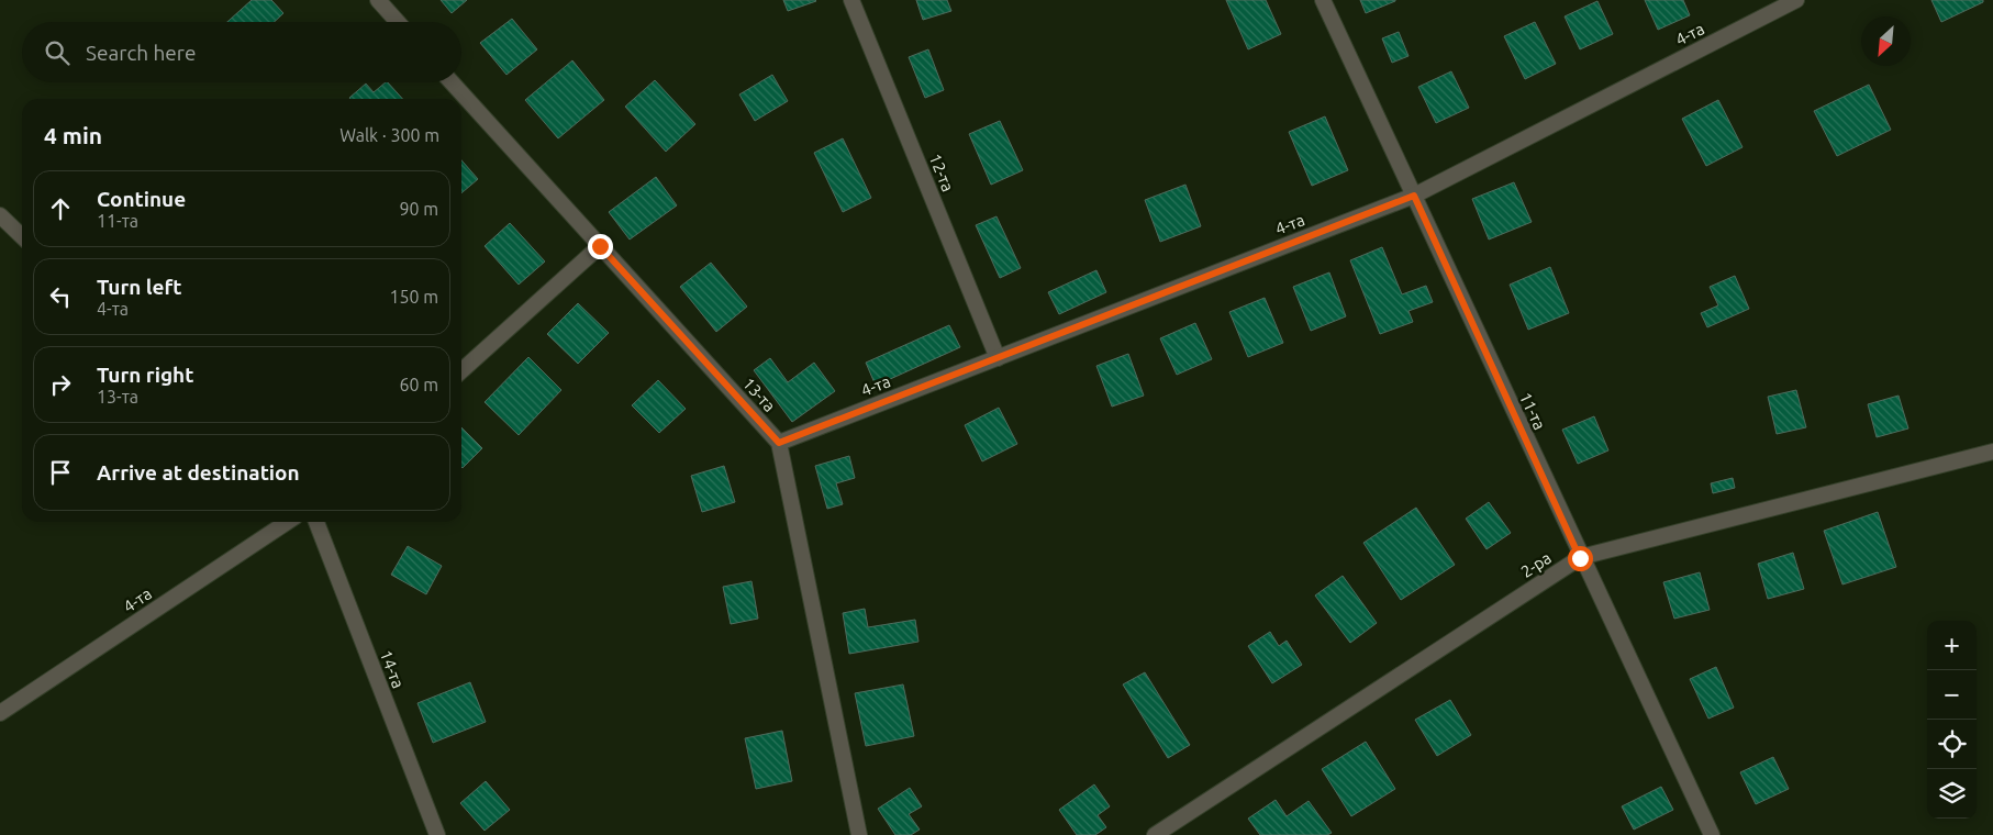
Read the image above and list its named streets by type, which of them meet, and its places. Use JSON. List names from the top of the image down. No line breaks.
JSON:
{"streets":{"street":["4-та","12-та","13-та","11-та","2-ра","14-та"]},"crossings":[["4-та","12-та"],["4-та","13-та"],["4-та","11-та"],["11-та","2-ра"]],"north":"bottom left","page":{"search":"Search here","heading":["4 min","Walk · 300 m"],"list":[["Continue","11-та","90 m"],["Turn left","4-та","150 m"],["Turn right","13-та","60 m"],"Arrive at destination"],"map_buttons":["+","−"]}}
